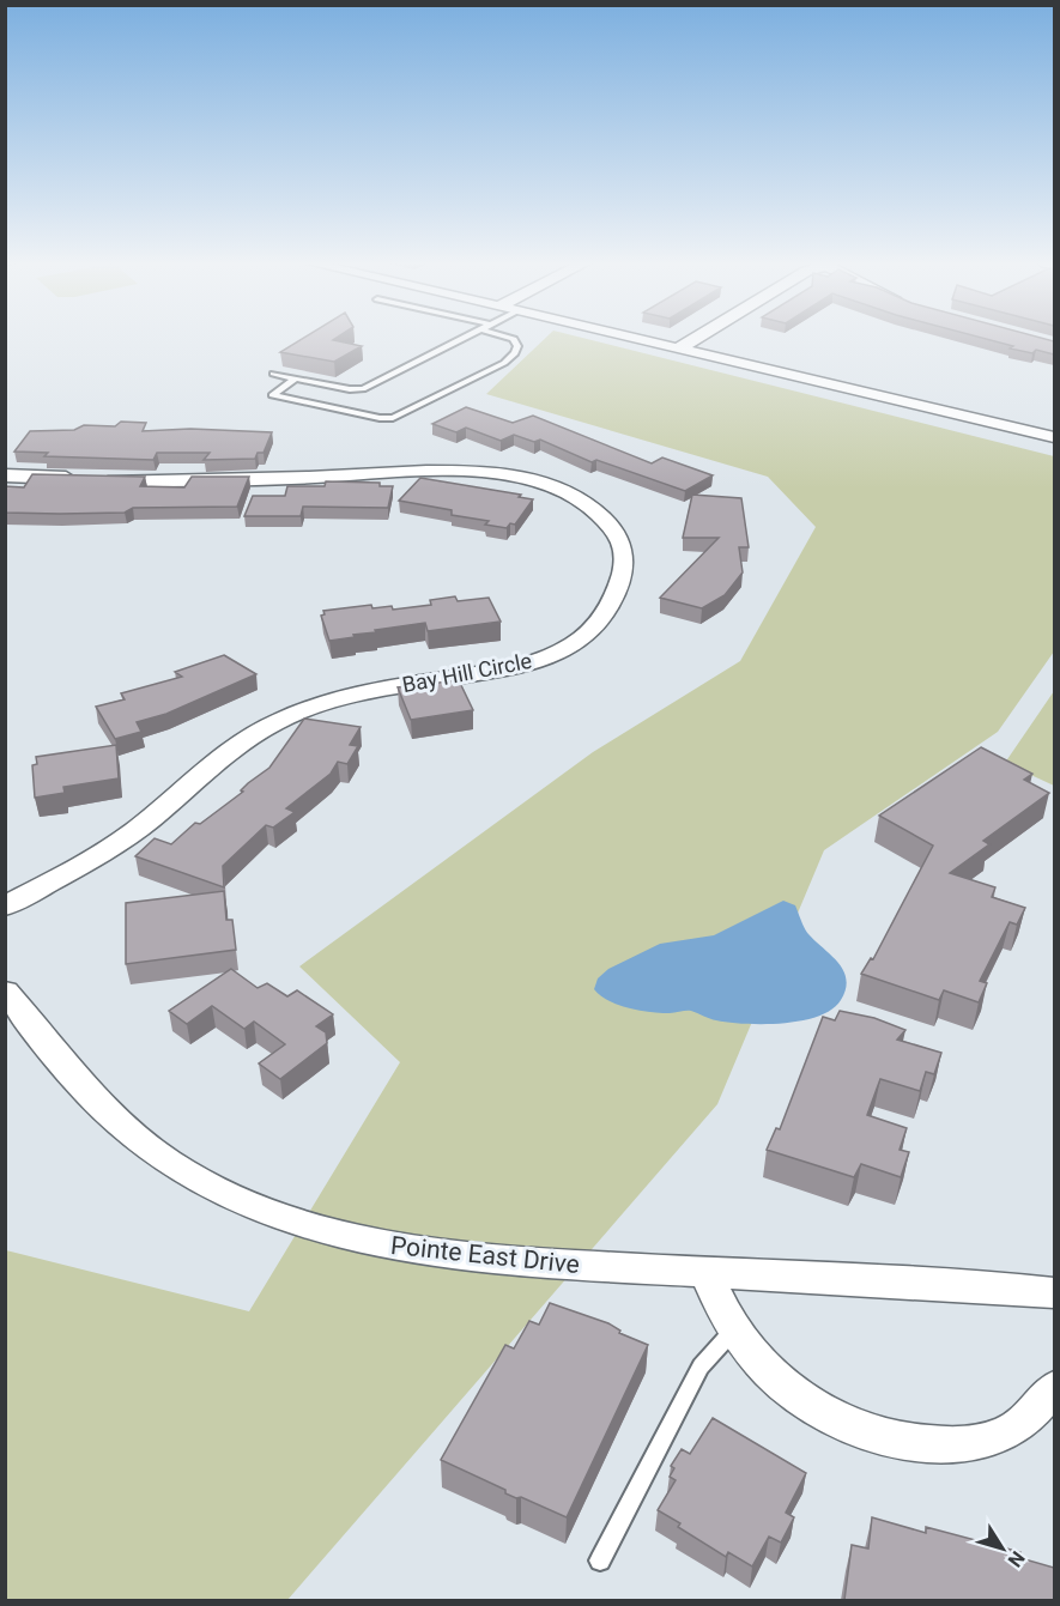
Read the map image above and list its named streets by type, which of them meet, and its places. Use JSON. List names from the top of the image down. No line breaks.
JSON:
{"streets":{"street":["Bay Hill Circle","Pointe East Drive"]},"north":"bottom right"}
